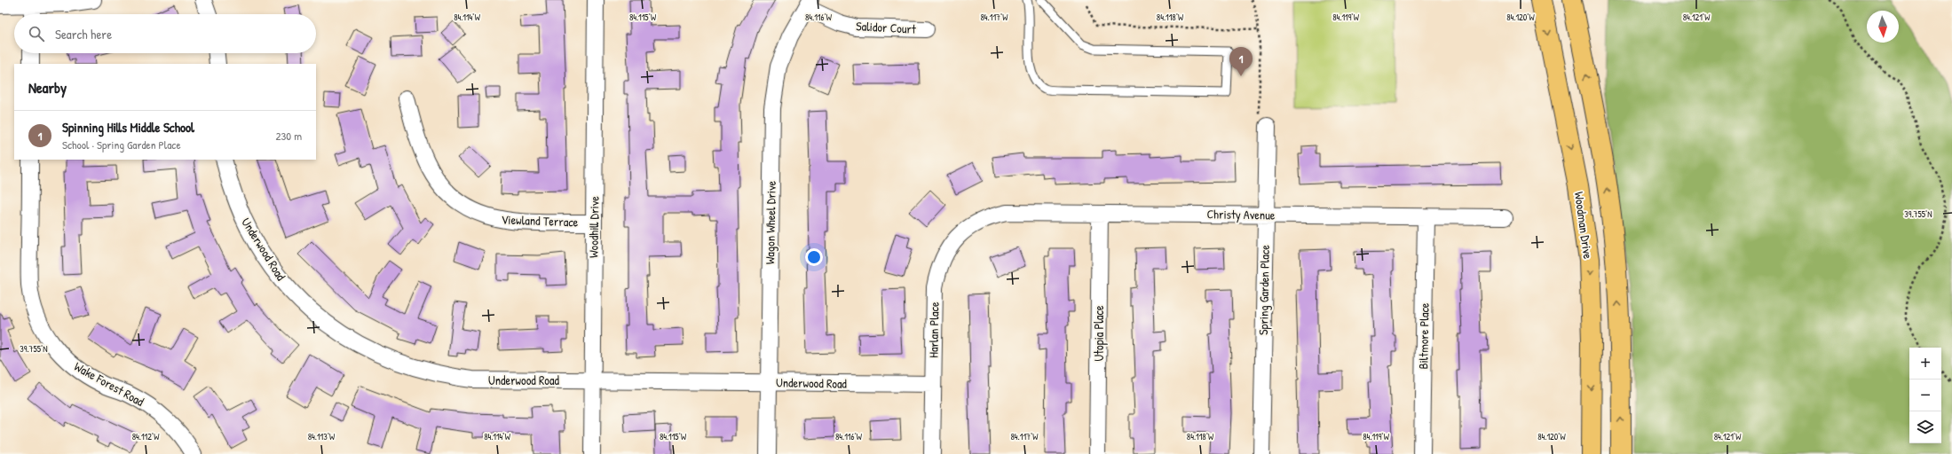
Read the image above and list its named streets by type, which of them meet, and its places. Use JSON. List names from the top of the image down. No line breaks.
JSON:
{"streets":{"main road":["Woodman Drive"],"street":["Salidor Court","Christy Avenue","Viewland Terrace","Wagon Wheel Drive","Woodhill Drive","Underwood Road","Spring Garden Place","Harlan Place","Utopia Place","Biltmore Place","Wake Forest Road"]},"crossings":[["Salidor Court","Wagon Wheel Drive"],["Christy Avenue","Spring Garden Place"],["Christy Avenue","Harlan Place"],["Christy Avenue","Utopia Place"],["Christy Avenue","Biltmore Place"],["Viewland Terrace","Woodhill Drive"],["Wagon Wheel Drive","Underwood Road"],["Woodhill Drive","Underwood Road"],["Underwood Road","Harlan Place"]],"north":"bottom","page":{"search":"Search here","pins":"1","heading":"Nearby","list":[{"mark":"1","name":"Spinning Hills Middle School","note":"School · Spring Garden Place","value":"230 m"}],"map_buttons":["+","−"]},"coordinates":["84.114°W","84.115°W","84.116°W","84.117°W","84.118°W","84.119°W","84.120°W","84.121°W","39.755°N","84.112°W","84.113°W"]}
